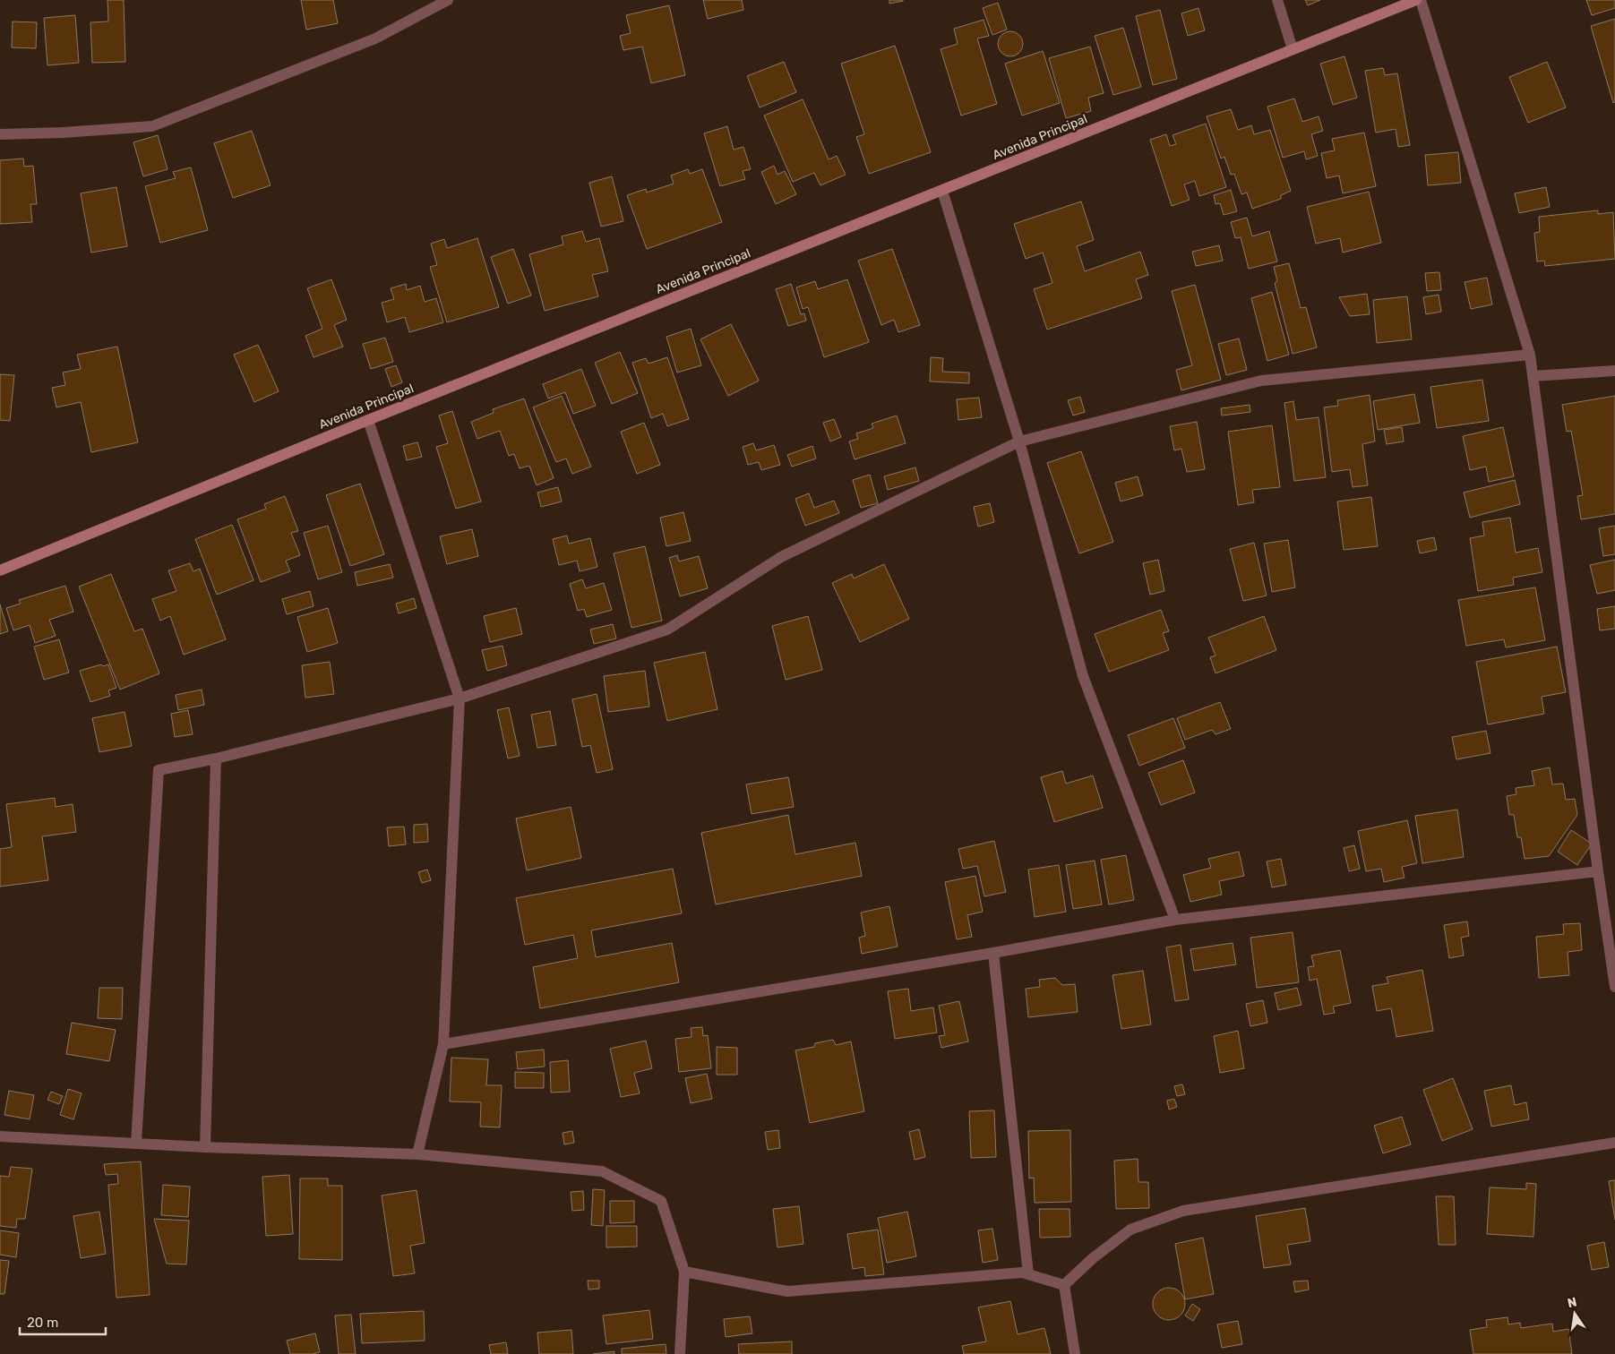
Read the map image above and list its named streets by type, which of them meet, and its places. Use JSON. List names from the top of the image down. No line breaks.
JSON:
{"streets":{"main road":["Avenida Principal"]},"scale_bar":"20 m","north":"top"}
